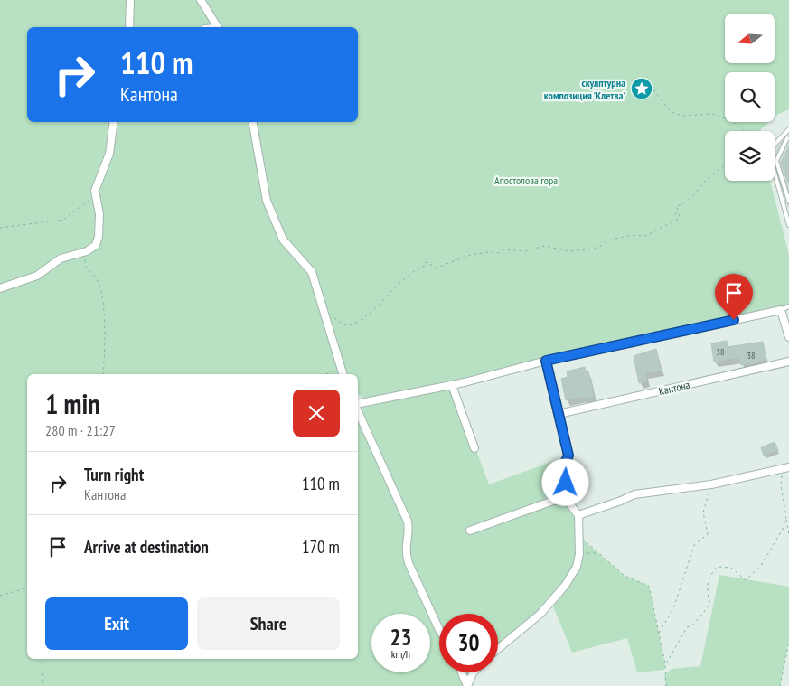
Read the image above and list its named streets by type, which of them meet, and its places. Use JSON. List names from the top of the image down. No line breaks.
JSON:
{"streets":{"street":["Кантона"]},"parks":["Апостолова гора"],"places":{"place":["скулптурна композиция 'Клетва'"]},"house_numbers":["38","38"],"north":"left","page":{"turn":["110 m","Кантона"],"heading":["1 min","280 m · 21:27"],"list":[{"name":"Turn right","note":"Кантона","value":"110 m"},{"name":"Arrive at destination","value":"170 m"}],"buttons":["Exit","Share"],"speed":"23 km/h","limit":"30"}}
